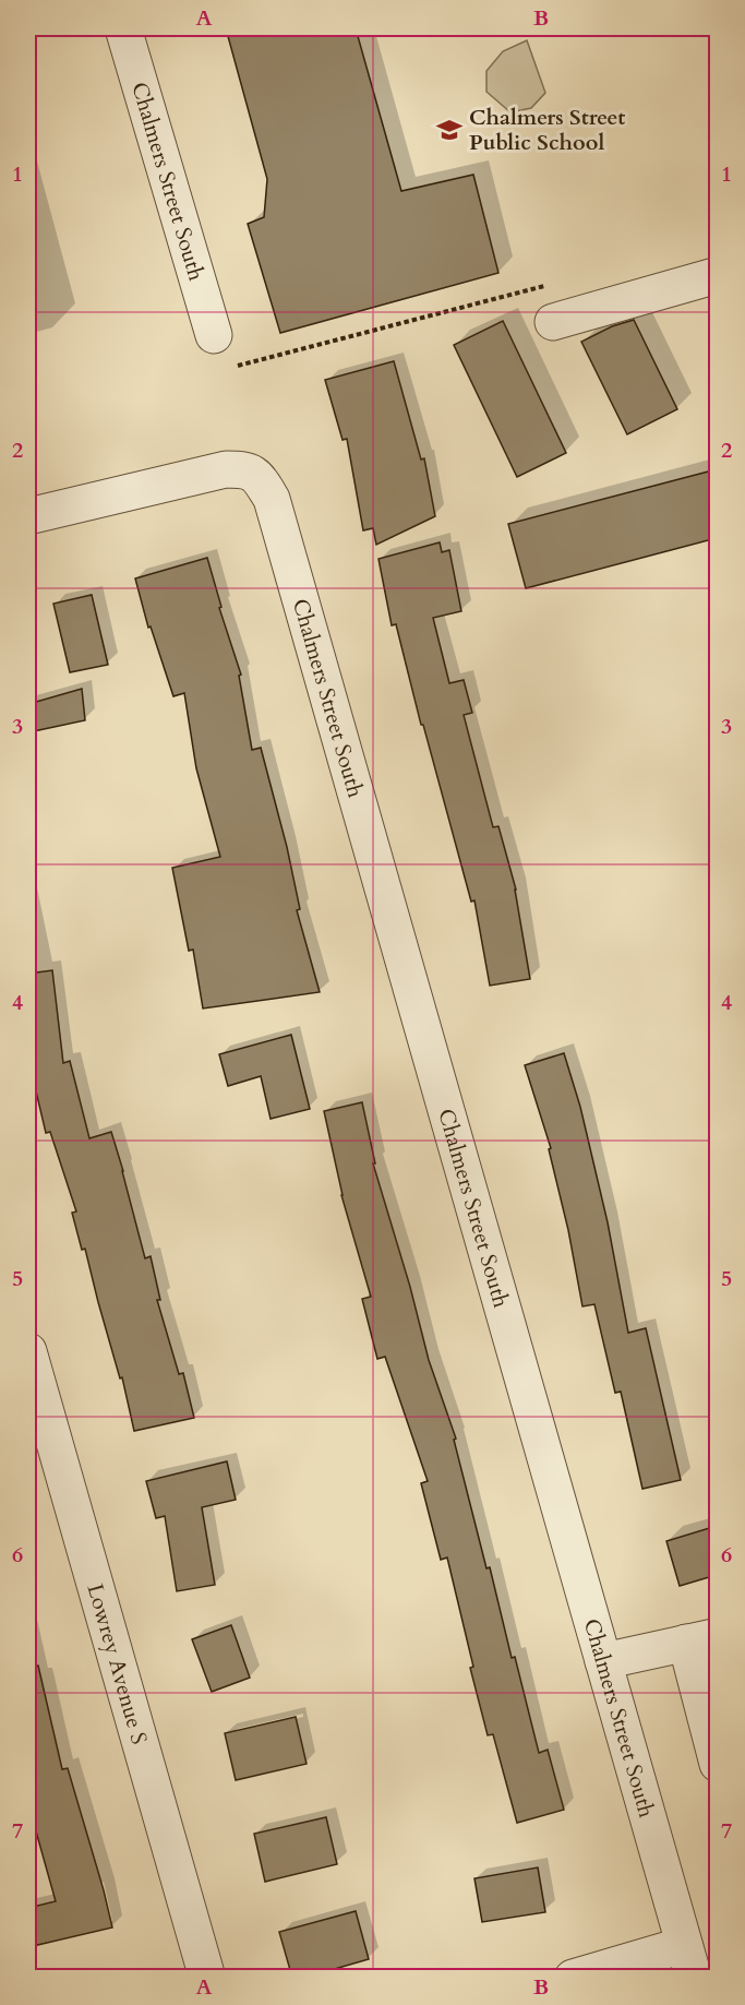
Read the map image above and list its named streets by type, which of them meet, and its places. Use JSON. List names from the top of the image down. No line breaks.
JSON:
{"streets":{"street":["Chalmers Street South","Lowrey Avenue S"]},"places":{"school or university":["Chalmers Street Public School"]},"grid":{"columns":["A","B"],"rows":["1","2","3","4","5","6","7"]}}
